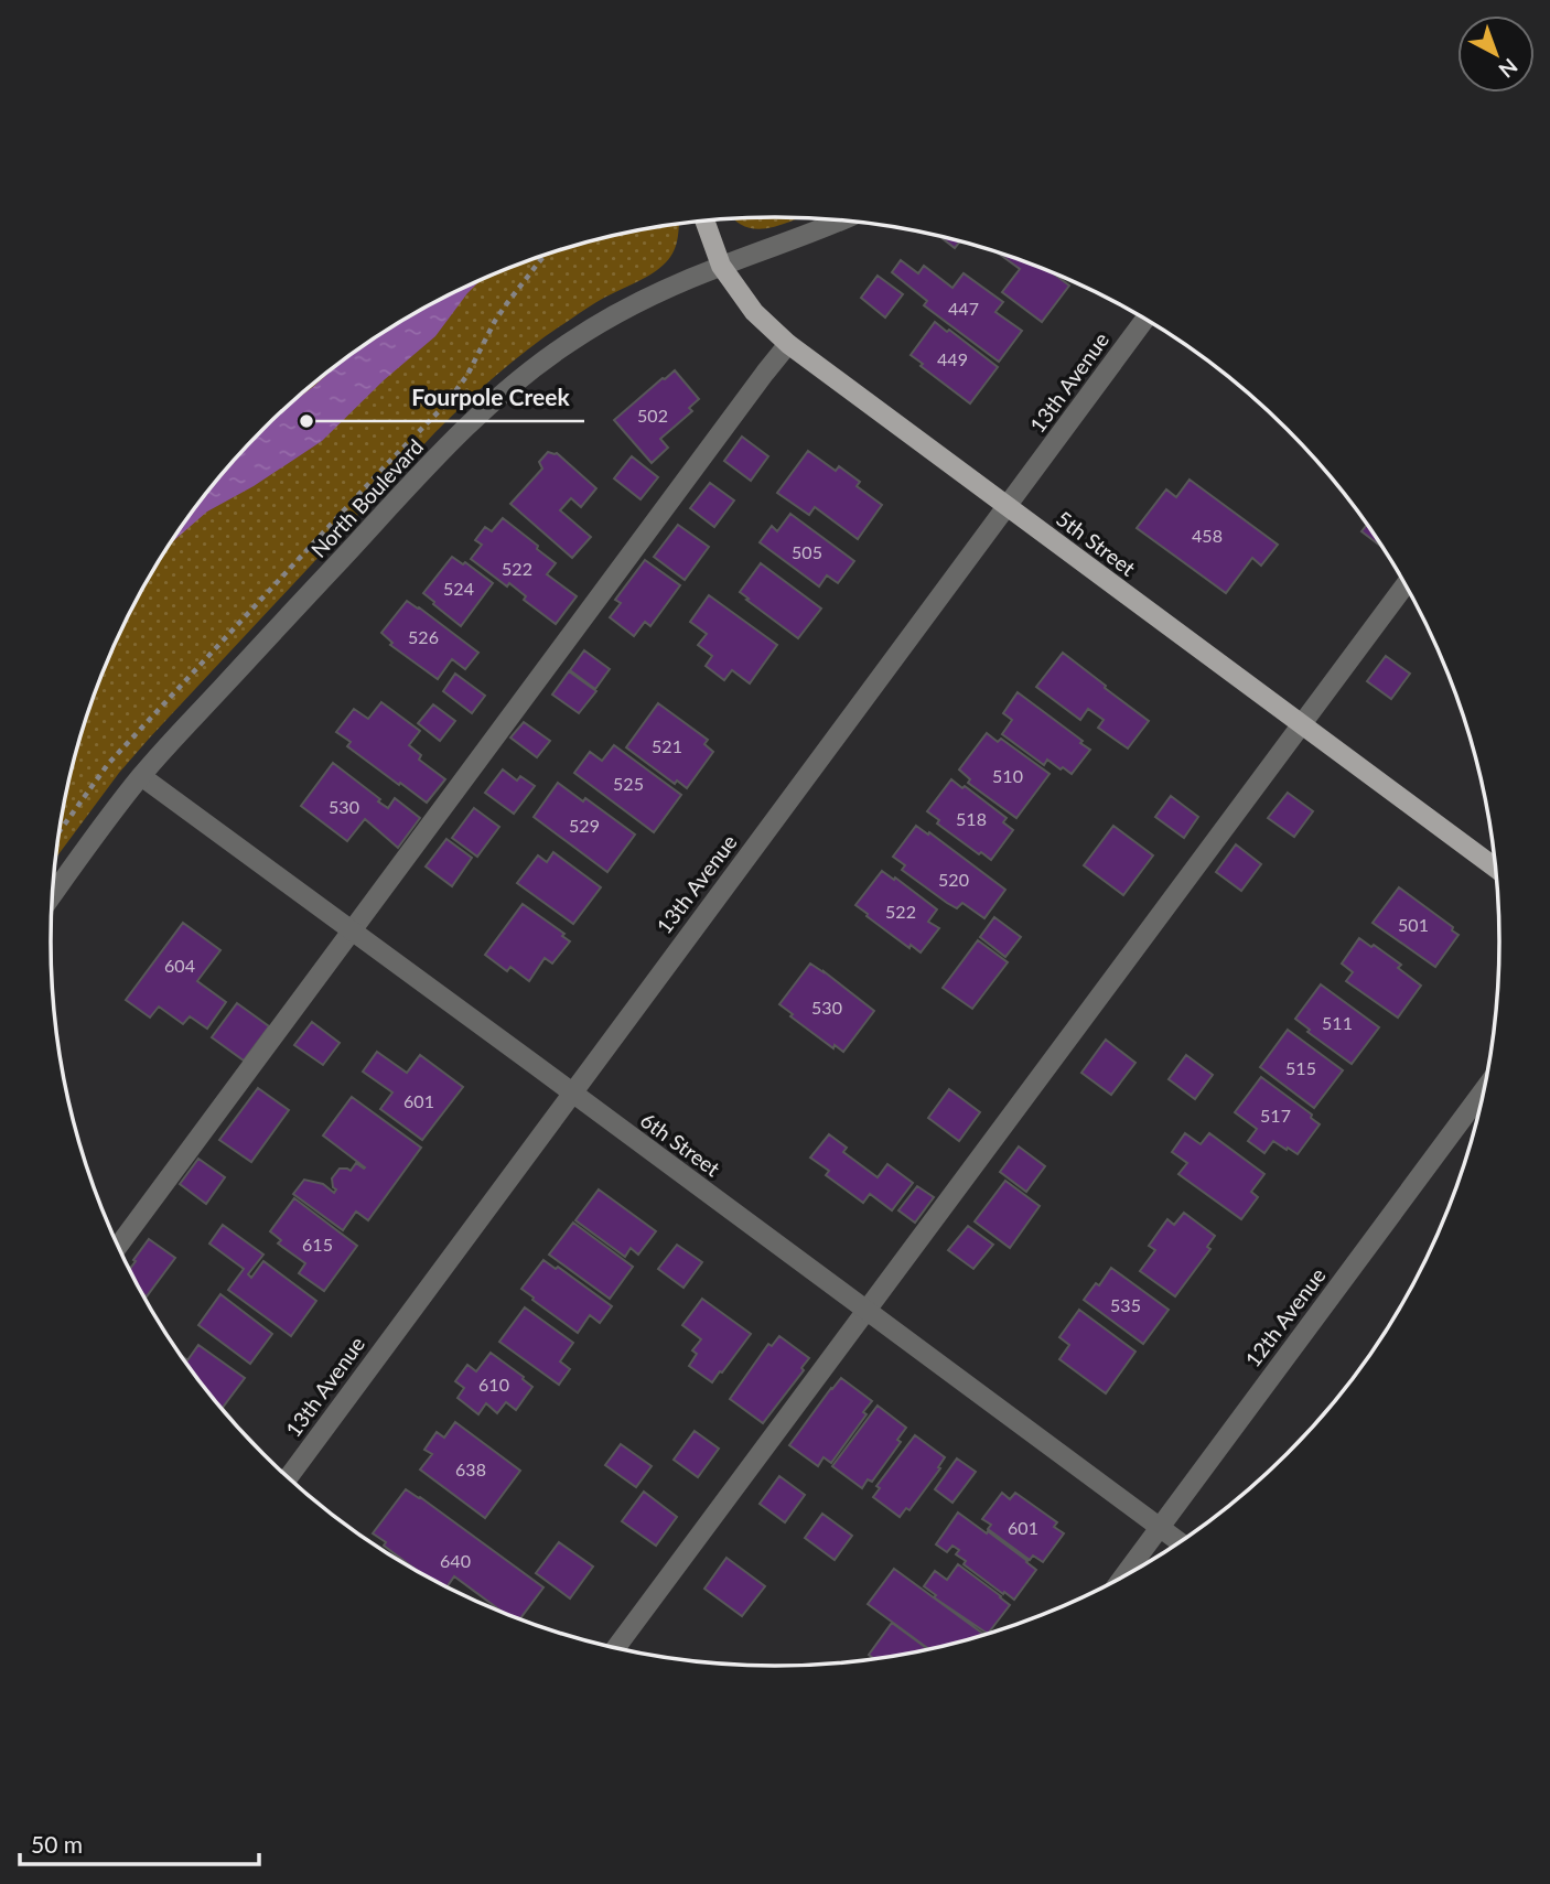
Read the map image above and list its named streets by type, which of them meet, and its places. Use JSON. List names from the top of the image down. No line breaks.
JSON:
{"streets":{"main road":["5th Street"],"street":["13th Avenue","North Boulevard","6th Street","12th Avenue"]},"crossings":[["13th Avenue","5th Street"],["13th Avenue","6th Street"],["North Boulevard","5th Street"],["North Boulevard","6th Street"],["6th Street","12th Avenue"]],"places":["Fourpole Creek"],"house_numbers":["447","449","502","458","505","522","524","526","521","510","525","530","518","529","520","522","501","604","530","511","515","601","517","615","535","610","638","601","640"],"scale_bar":"50 m","north":"bottom right"}
